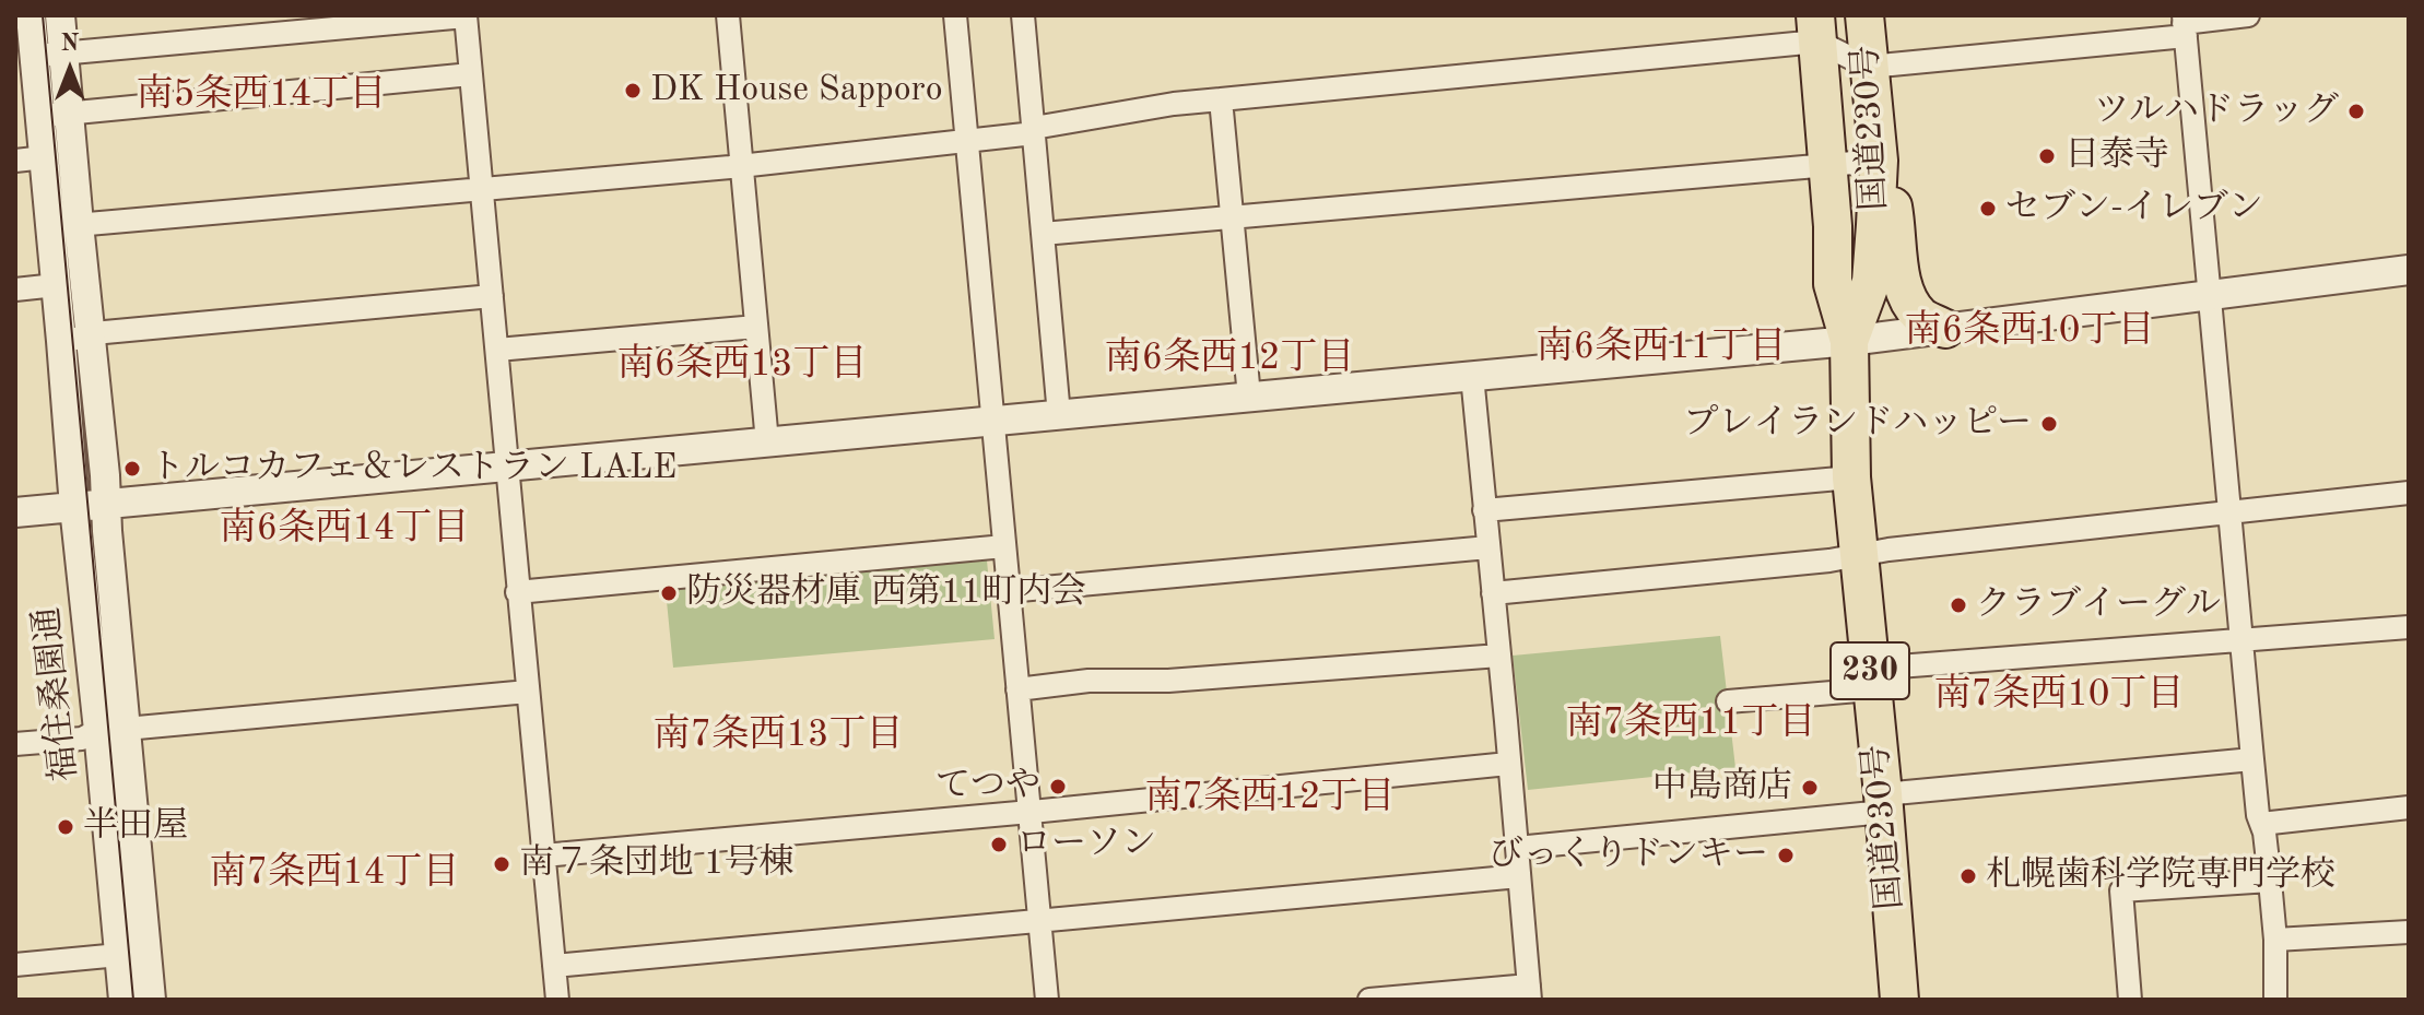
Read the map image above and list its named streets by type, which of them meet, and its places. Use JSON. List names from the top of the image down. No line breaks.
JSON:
{"streets":{"highway":["国道230号","230"],"street":["福住桑園通"]},"districts":["南5条西14丁目","南6条西10丁目","南6条西11丁目","南6条西12丁目","南6条西13丁目","南6条西14丁目","南7条西10丁目","南7条西11丁目","南7条西13丁目","南7条西12丁目","南7条西14丁目"],"places":["DK House Sapporo","ツルハドラッグ","日泰寺","セブン-イレブン","プレイランドハッピー","トルコカフェ＆レストラン LALE","防災器材庫 西第11町内会","クラブイーグル","てつや","中島商店","半田屋","ローソン","びっくりドンキー","南７条団地 1号棟","札幌歯科学院専門学校"],"north":"top"}
